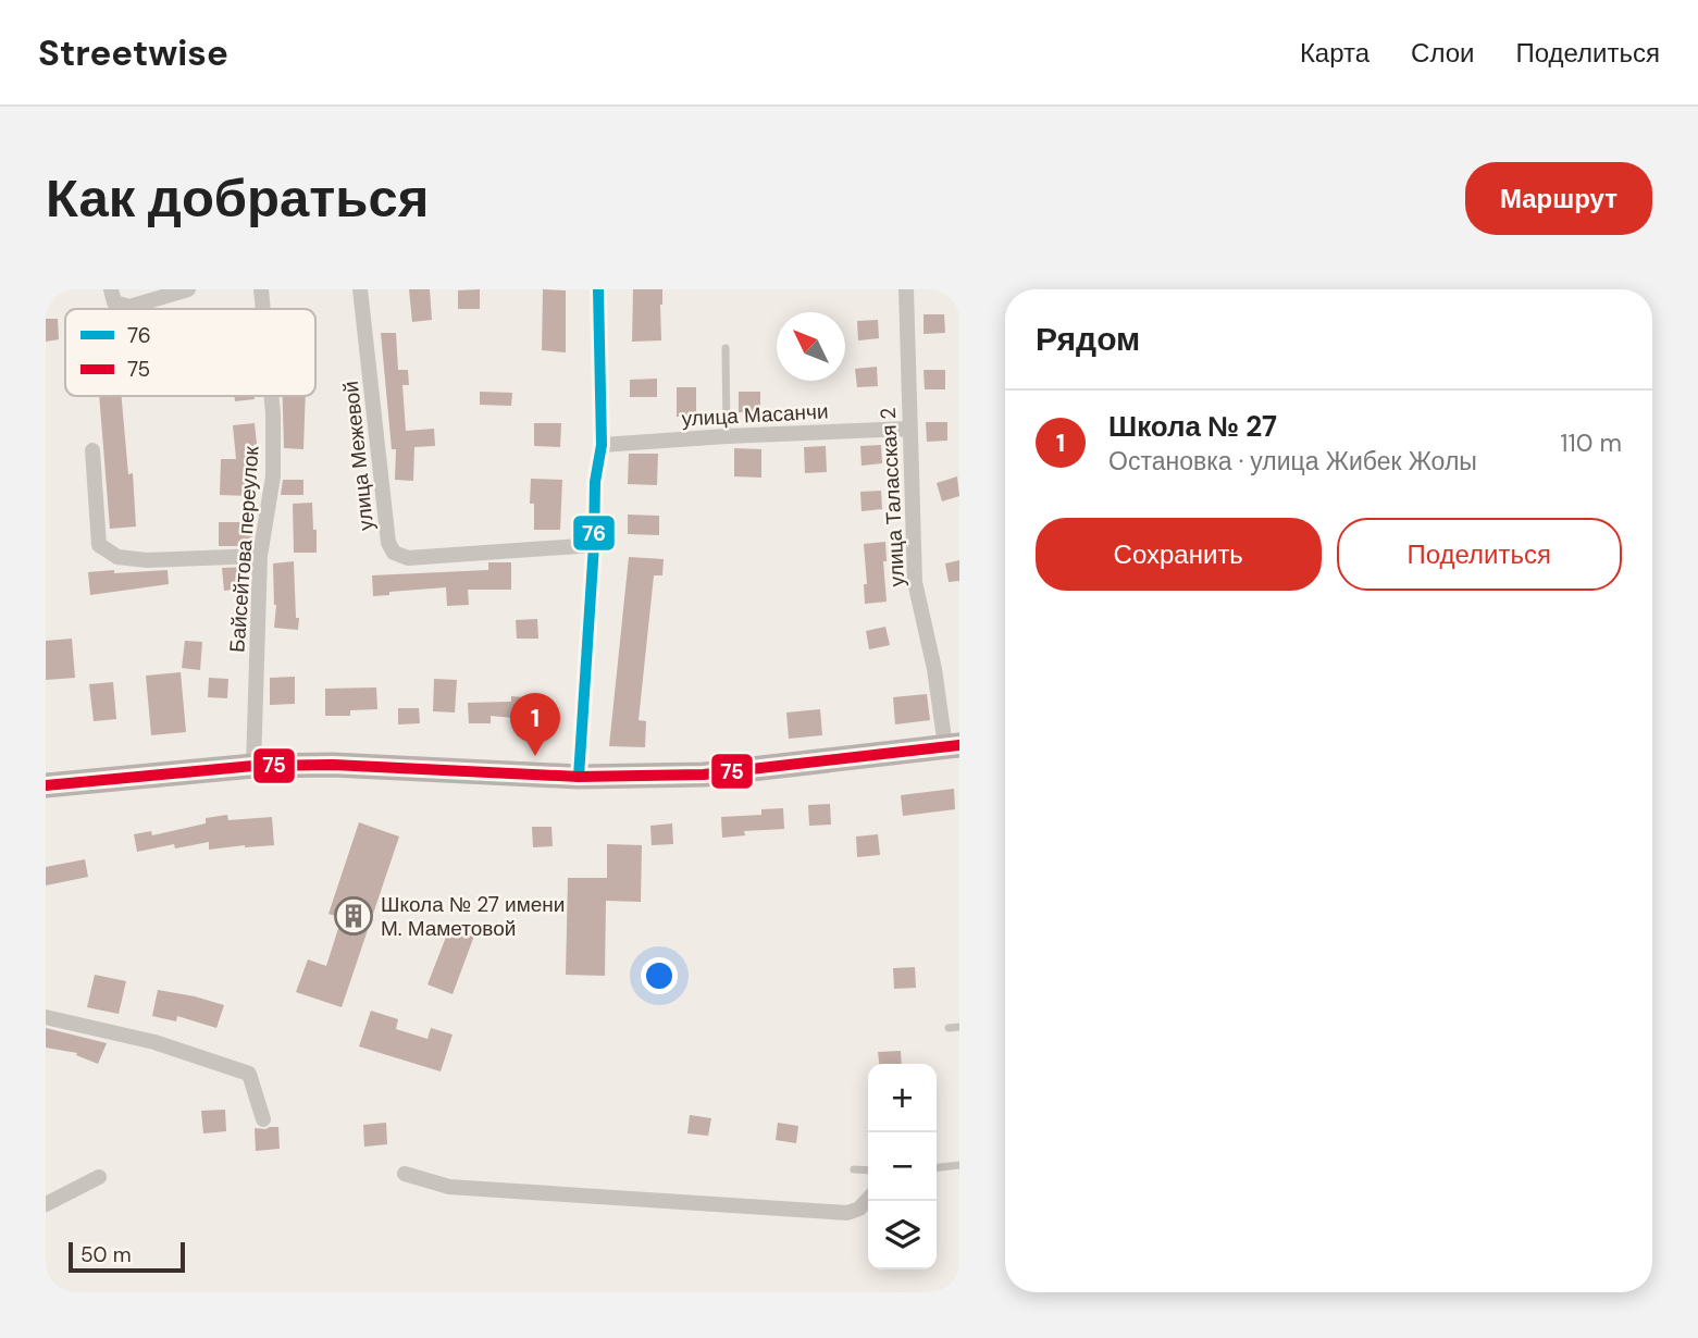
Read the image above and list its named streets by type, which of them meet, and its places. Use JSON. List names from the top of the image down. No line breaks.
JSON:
{"streets":{"street":["улица Масанчи","улица Межевой","улица Таласская 2","Байсейтова переулок"]},"crossings":[["улица Масанчи","улица Таласская 2"]],"places":{"building":["Школа № 27 имени М. Маметовой"]},"lines":["transit line 76","transit line 75"],"legend":["76","75"],"scale_bar":"50 m","north":"top left","page":{"header":"Streetwise","nav":["Карта","Слои","Поделиться"],"buttons":["Маршрут",["Сохранить","Поделиться"]],"title":"Как добраться","heading":"Рядом","list":[{"mark":"1","name":"Школа № 27","note":"Остановка · улица Жибек Жолы","value":"110 m"}],"pins":"1","map_buttons":["+","−"],"scale":"50 m"}}
